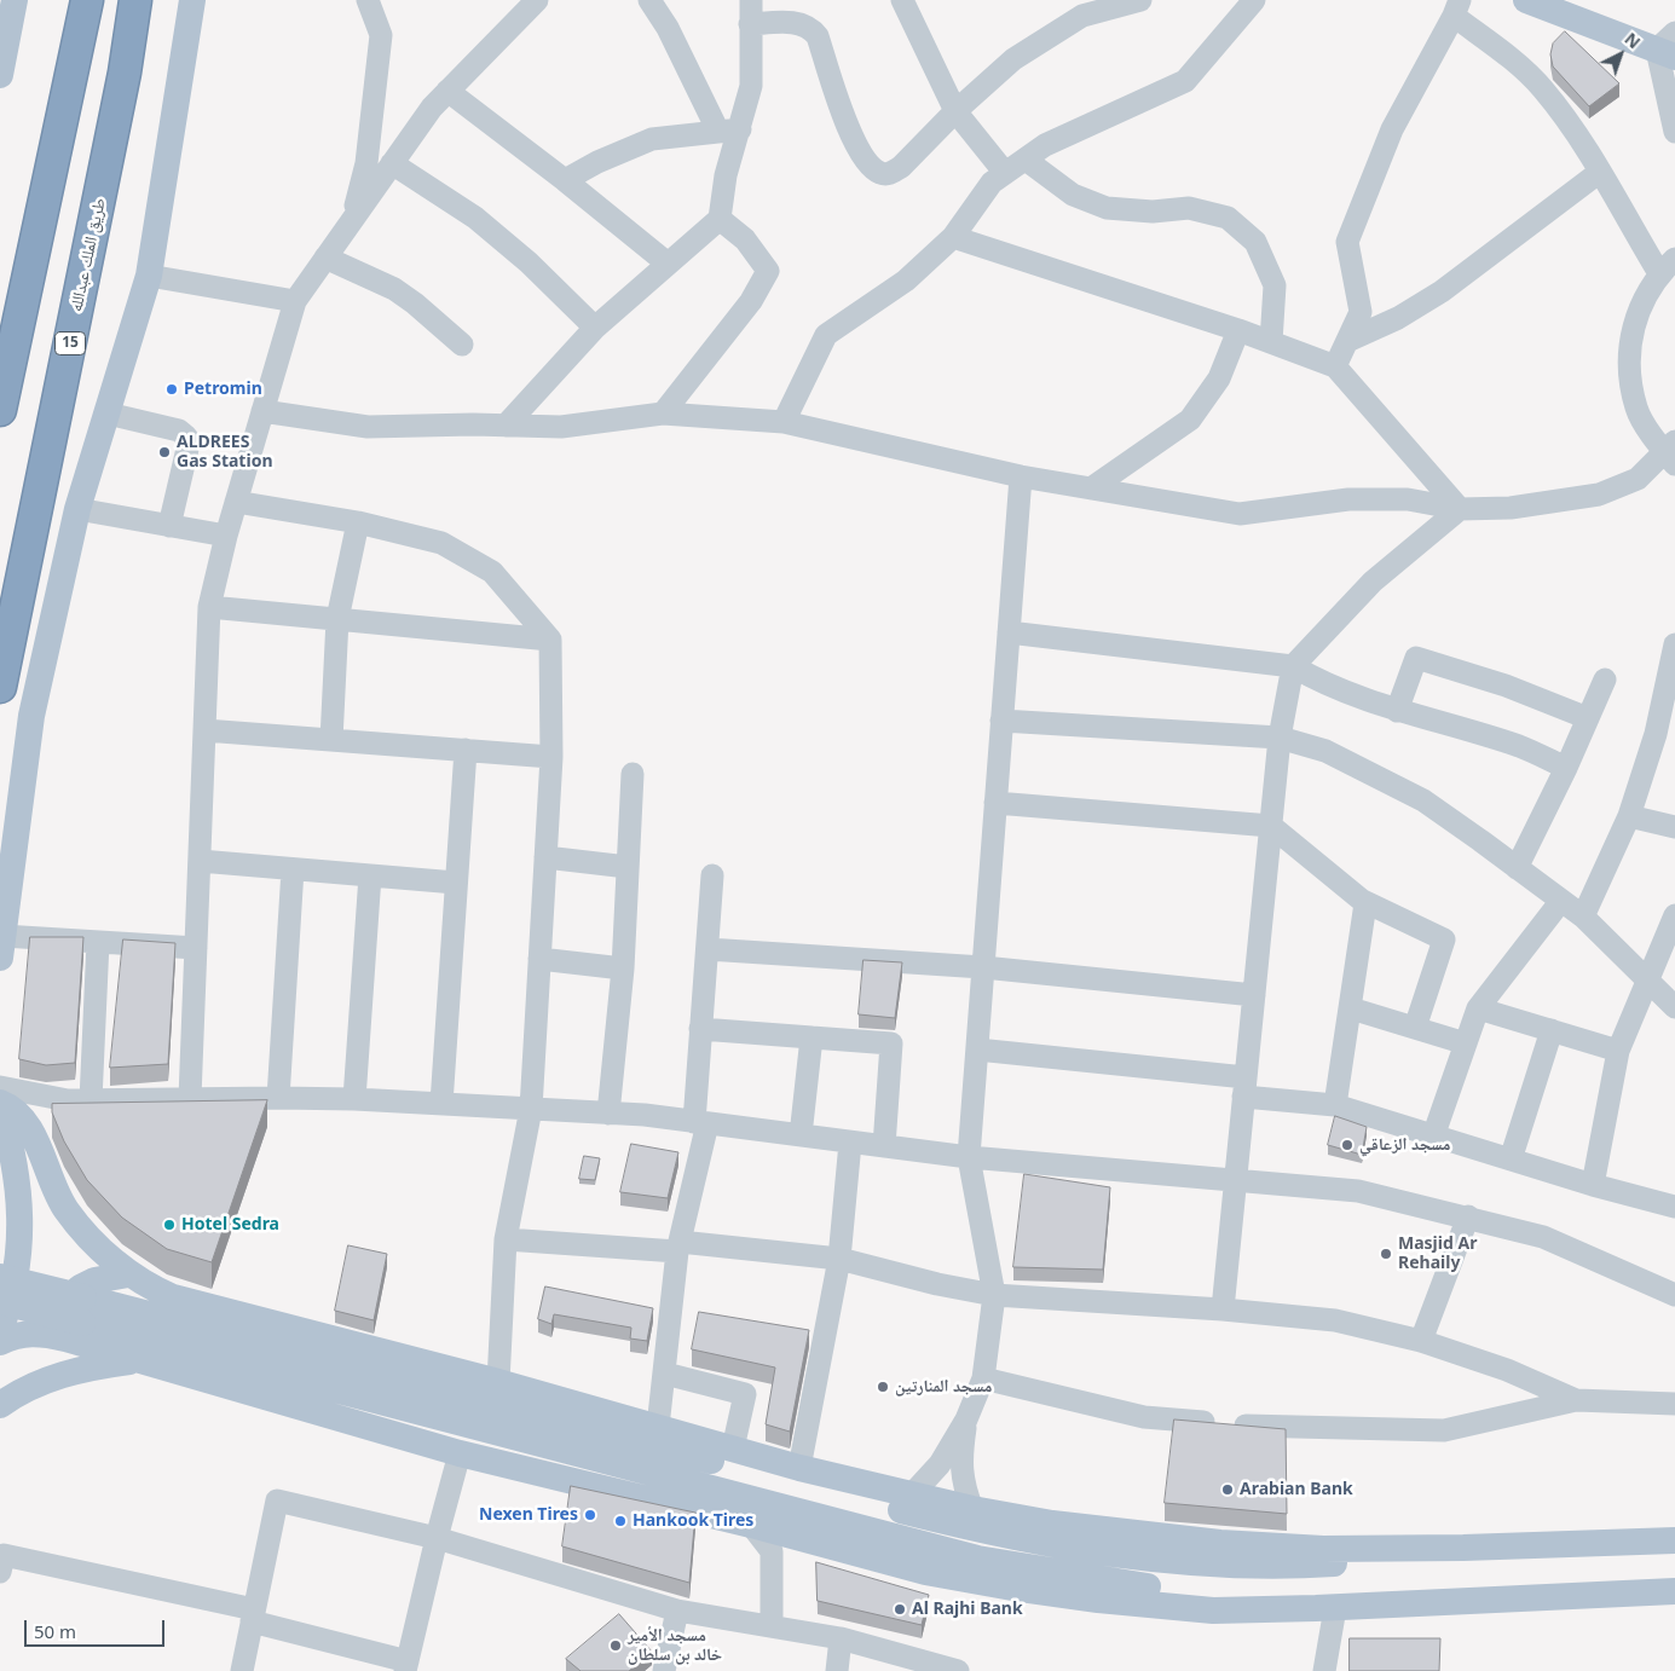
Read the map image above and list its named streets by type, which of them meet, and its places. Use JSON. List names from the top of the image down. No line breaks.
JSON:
{"streets":{"highway":["طريق الملك عبدالله","15"]},"places":["Petromin","ALDREES Gas Station","مسجد الزعاقي","Hotel Sedra","Masjid Ar Rehaily","مسجد المنارتين","Arabian Bank","Nexen Tires","Hankook Tires","Al Rajhi Bank","مسجد الأمير خالد بن سلطان"],"scale_bar":"50 m","north":"top right"}
